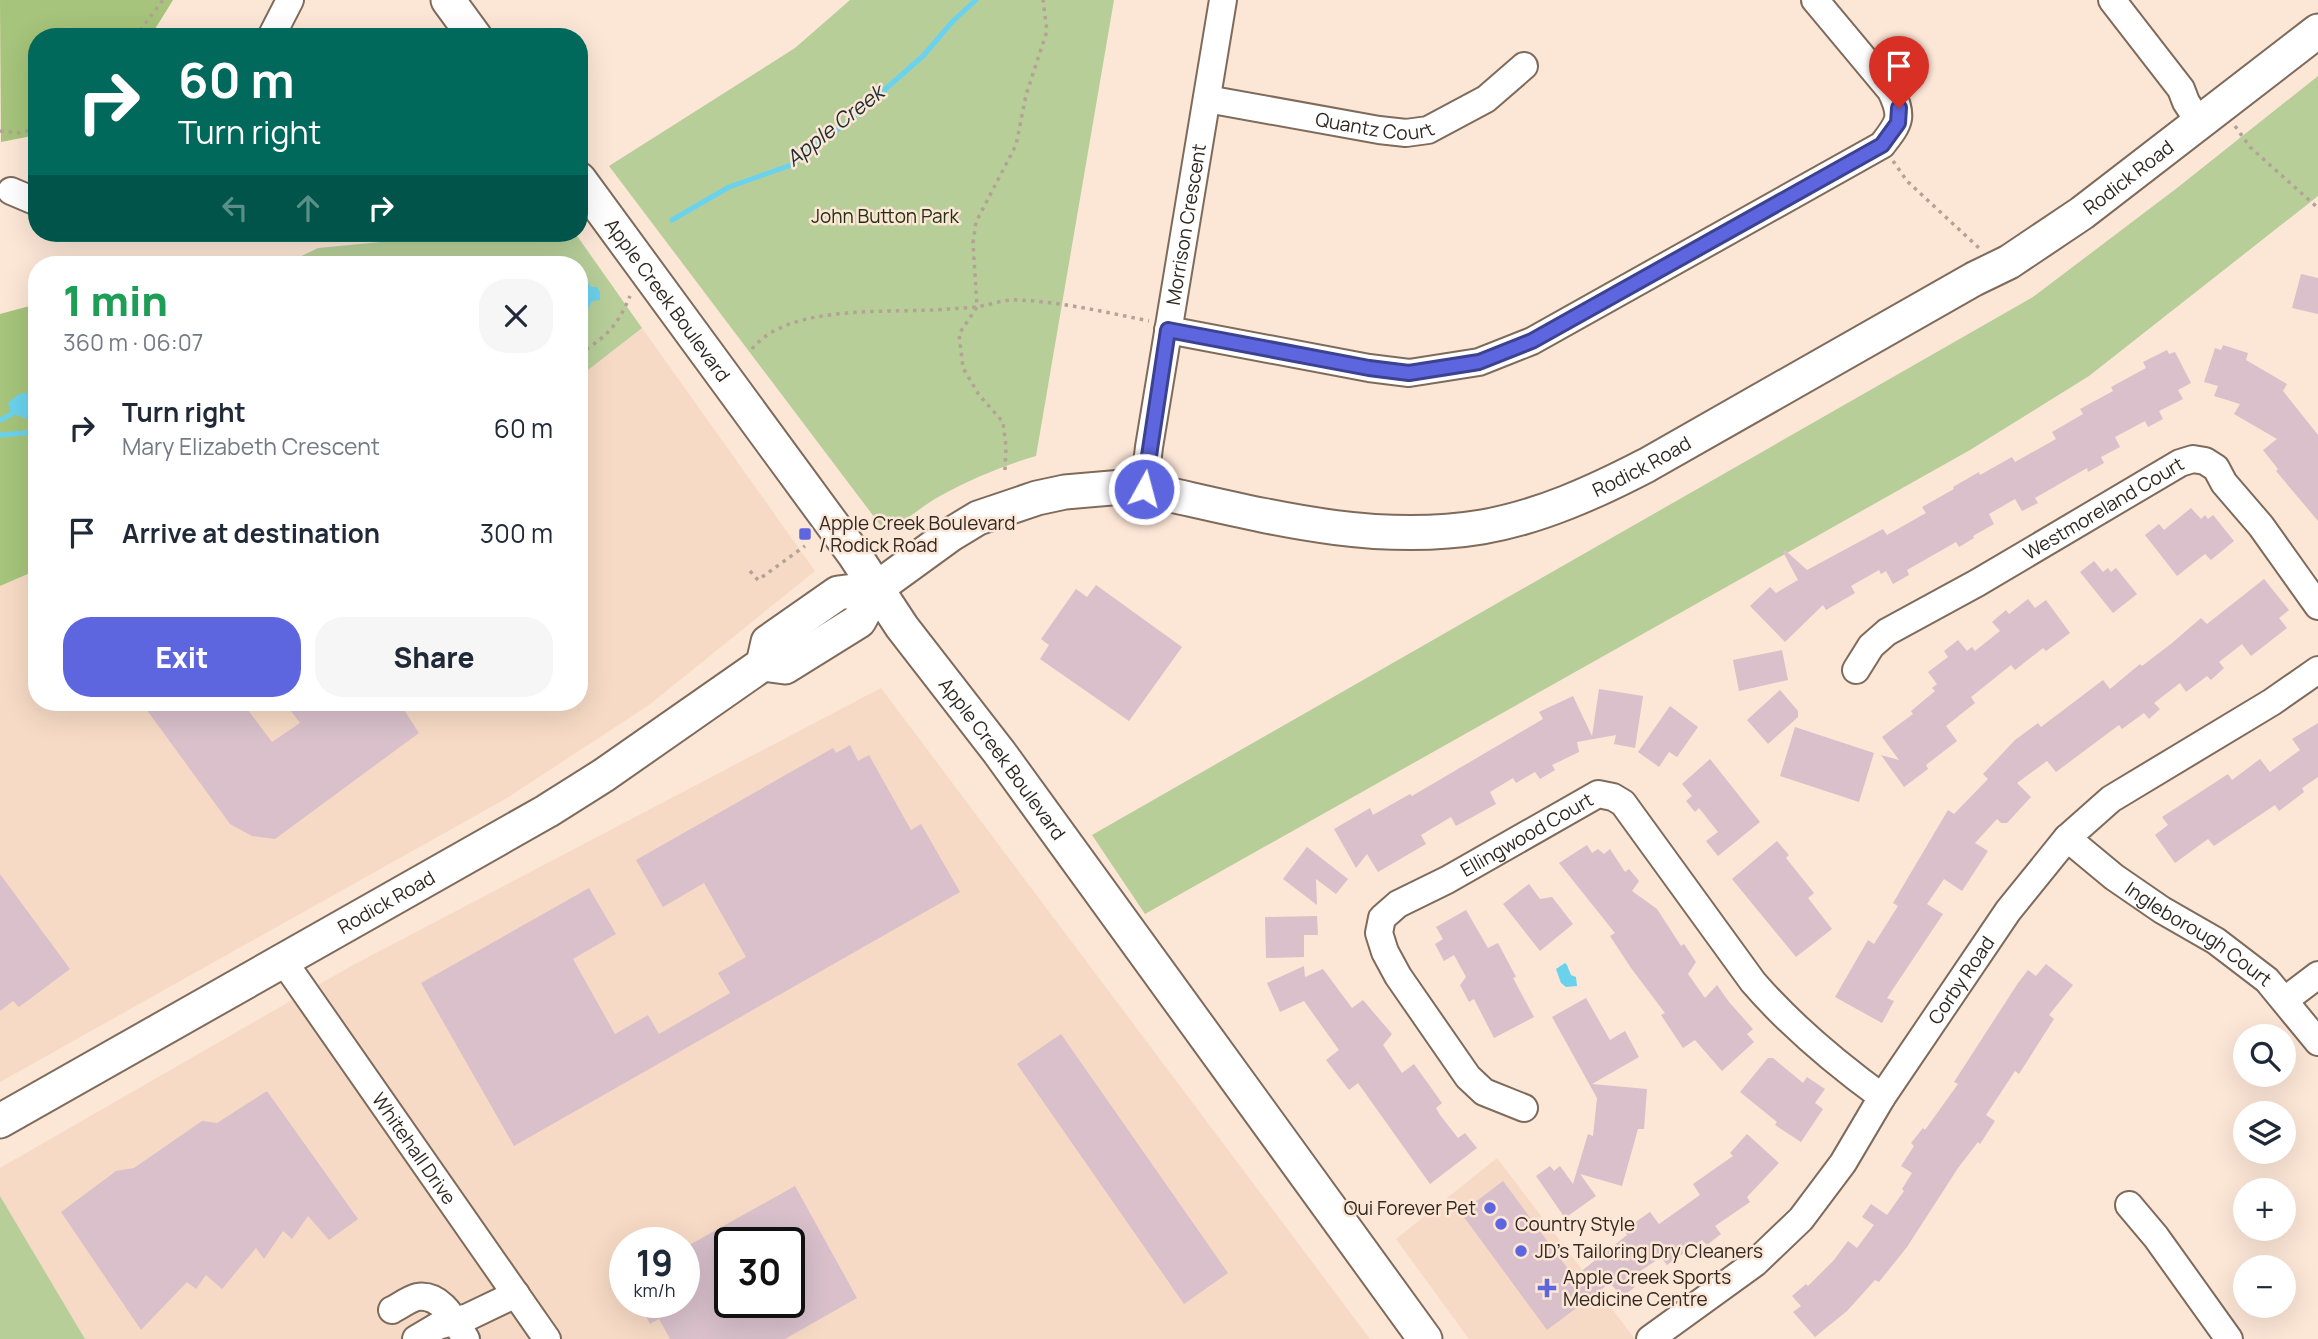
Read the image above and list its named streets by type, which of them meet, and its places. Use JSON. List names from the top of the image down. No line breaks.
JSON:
{"streets":{"main road":["Rodick Road","Apple Creek Boulevard"],"street":["Quantz Court","Morrison Crescent","Westmoreland Court","Ellingwood Court","Ingleborough Court","Corby Road","Whitehall Drive"]},"crossings":[["Quantz Court","Morrison Crescent"],["Rodick Road","Morrison Crescent"],["Rodick Road","Apple Creek Boulevard"],["Rodick Road","Whitehall Drive"],["Ellingwood Court","Corby Road"],["Ingleborough Court","Corby Road"]],"water":["Apple Creek"],"parks":["John Button Park"],"places":{"transit":["Apple Creek Boulevard / Rodick Road"],"other":["Oui Forever Pet","Country Style","JD's Tailoring Dry Cleaners"],"health":["Apple Creek Sports Medicine Centre"]},"page":{"turn":["60 m","Turn right"],"heading":["1 min","360 m · 06:07"],"list":[{"name":"Turn right","note":"Mary Elizabeth Crescent","value":"60 m"},{"name":"Arrive at destination","value":"300 m"}],"buttons":["Exit","Share"],"map_buttons":["+","−"],"speed":"19 km/h","limit":"30"}}
